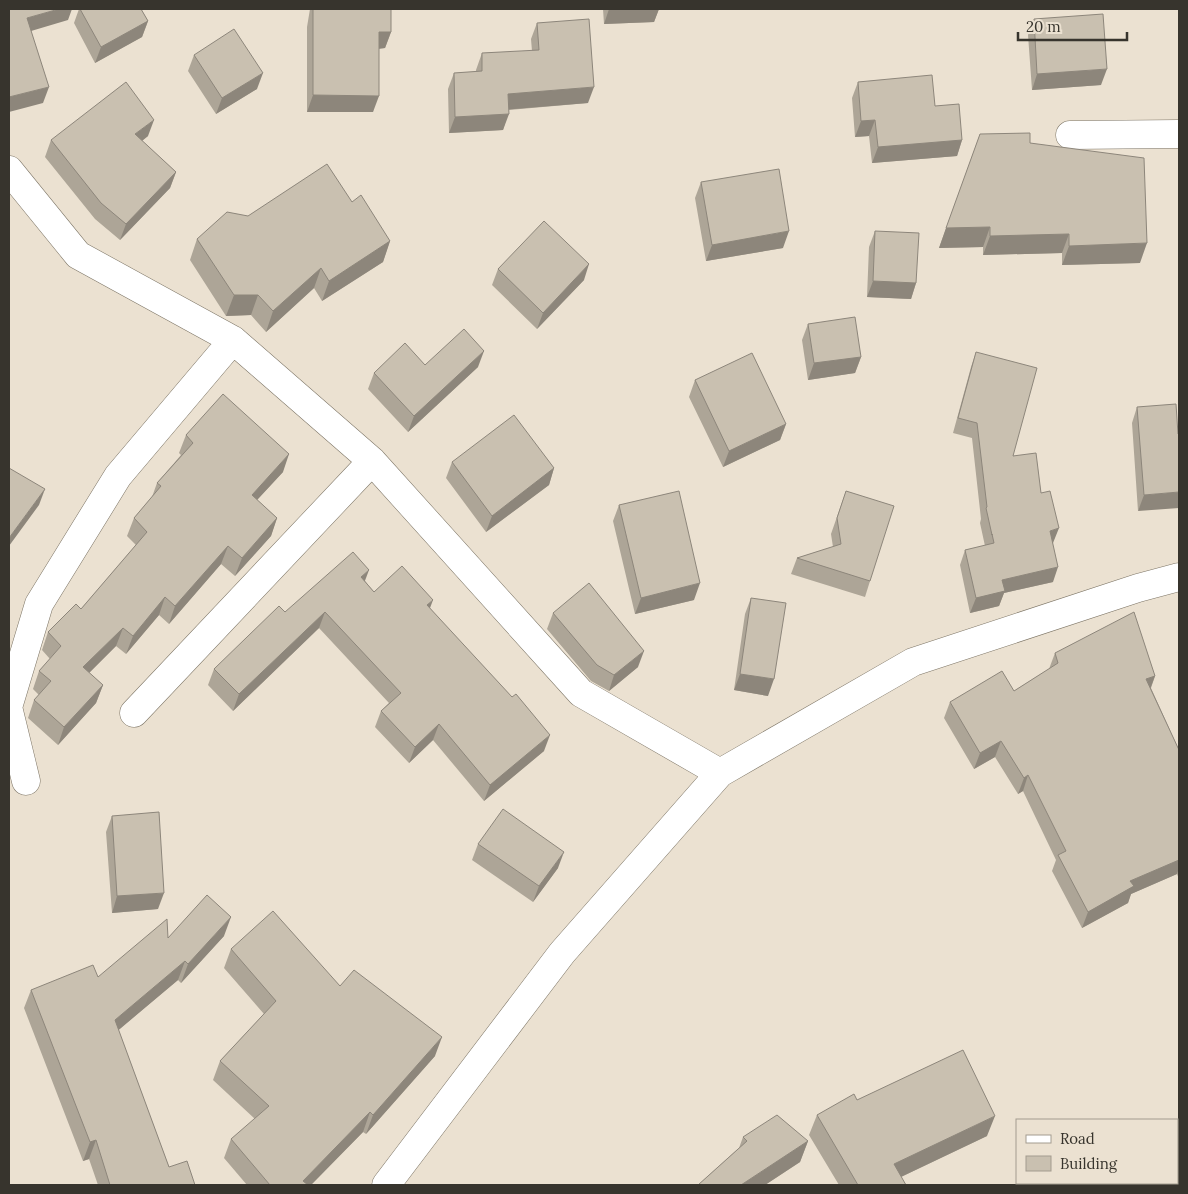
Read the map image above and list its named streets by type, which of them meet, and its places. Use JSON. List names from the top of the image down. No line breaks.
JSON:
{"legend":["Road","Building"],"scale_bar":"20 m"}
